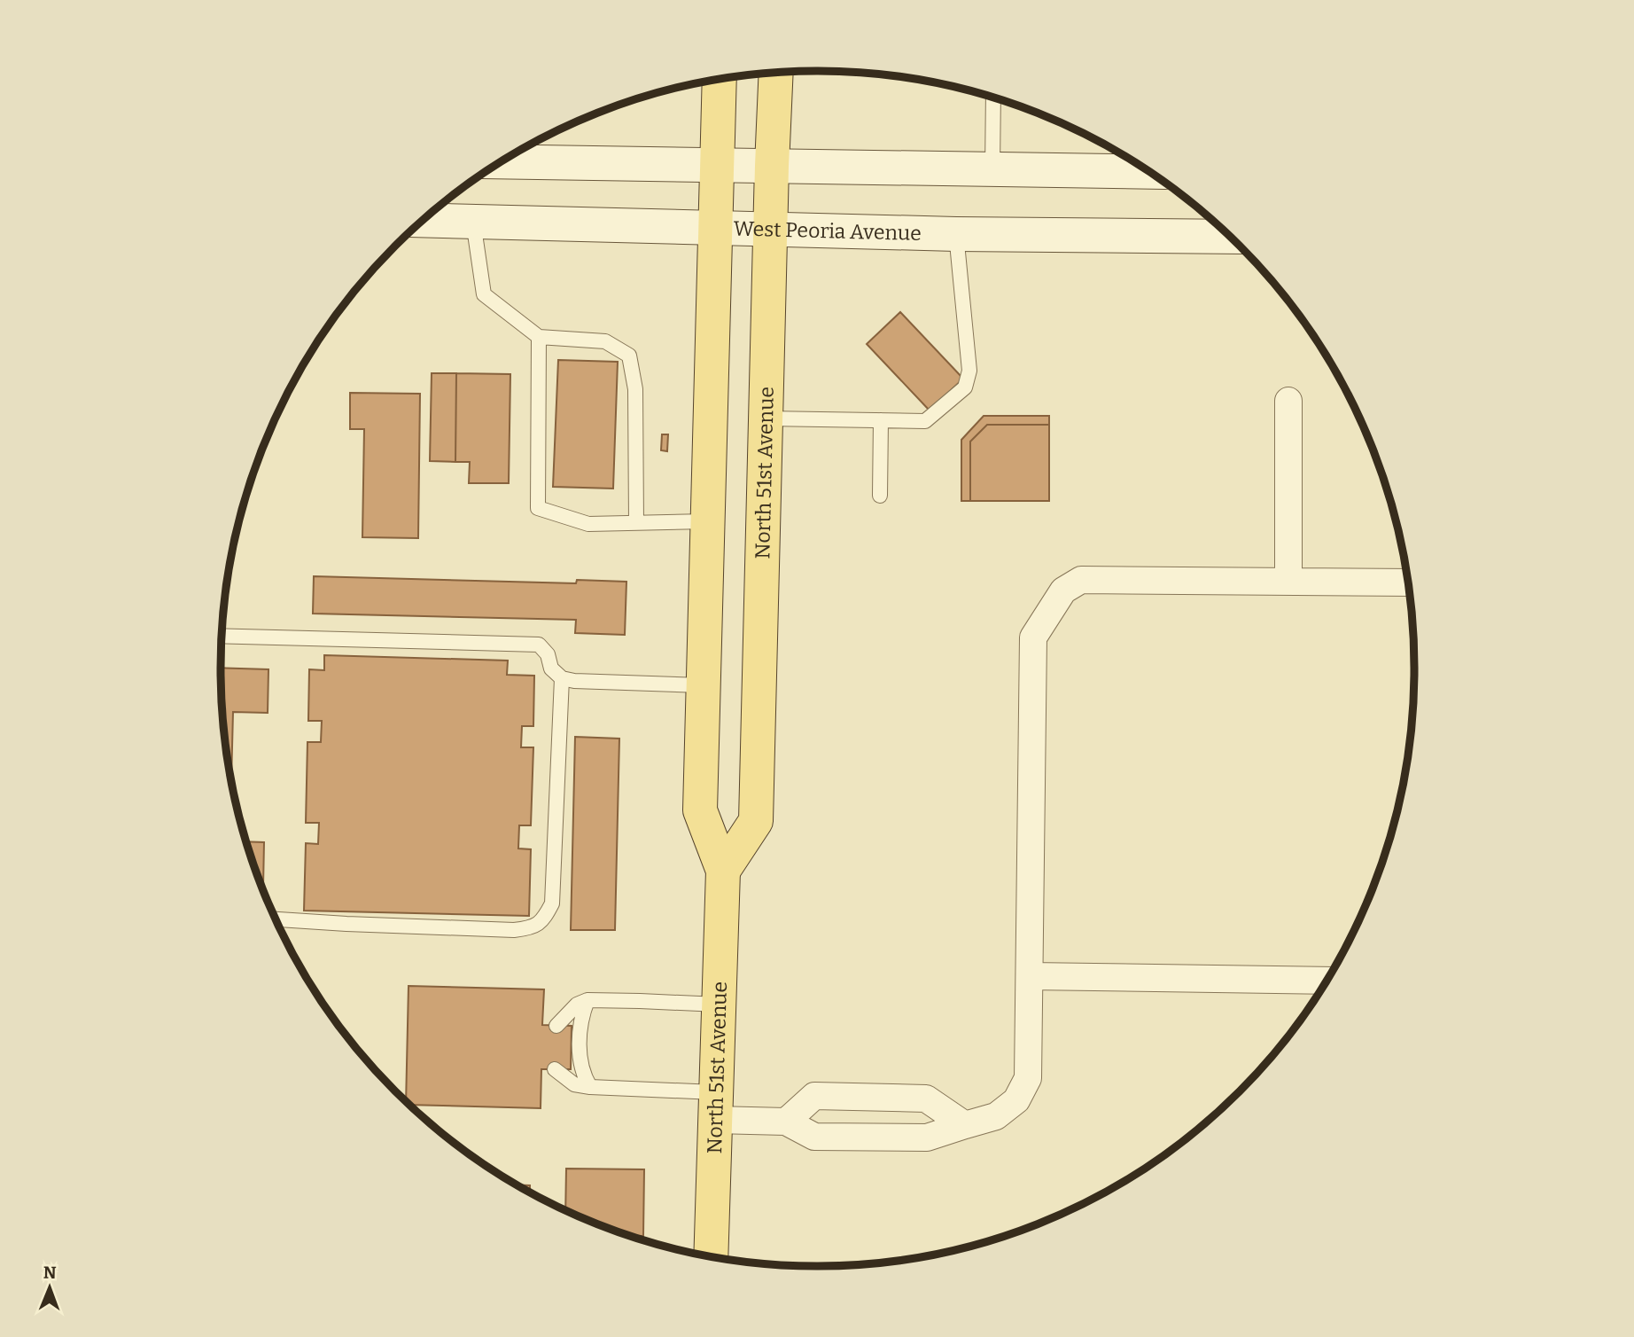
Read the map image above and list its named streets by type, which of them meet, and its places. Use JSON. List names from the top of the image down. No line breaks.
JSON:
{"streets":{"main road":["West Peoria Avenue","North 51st Avenue"]},"crossings":[["West Peoria Avenue","North 51st Avenue"]],"north":"top"}
